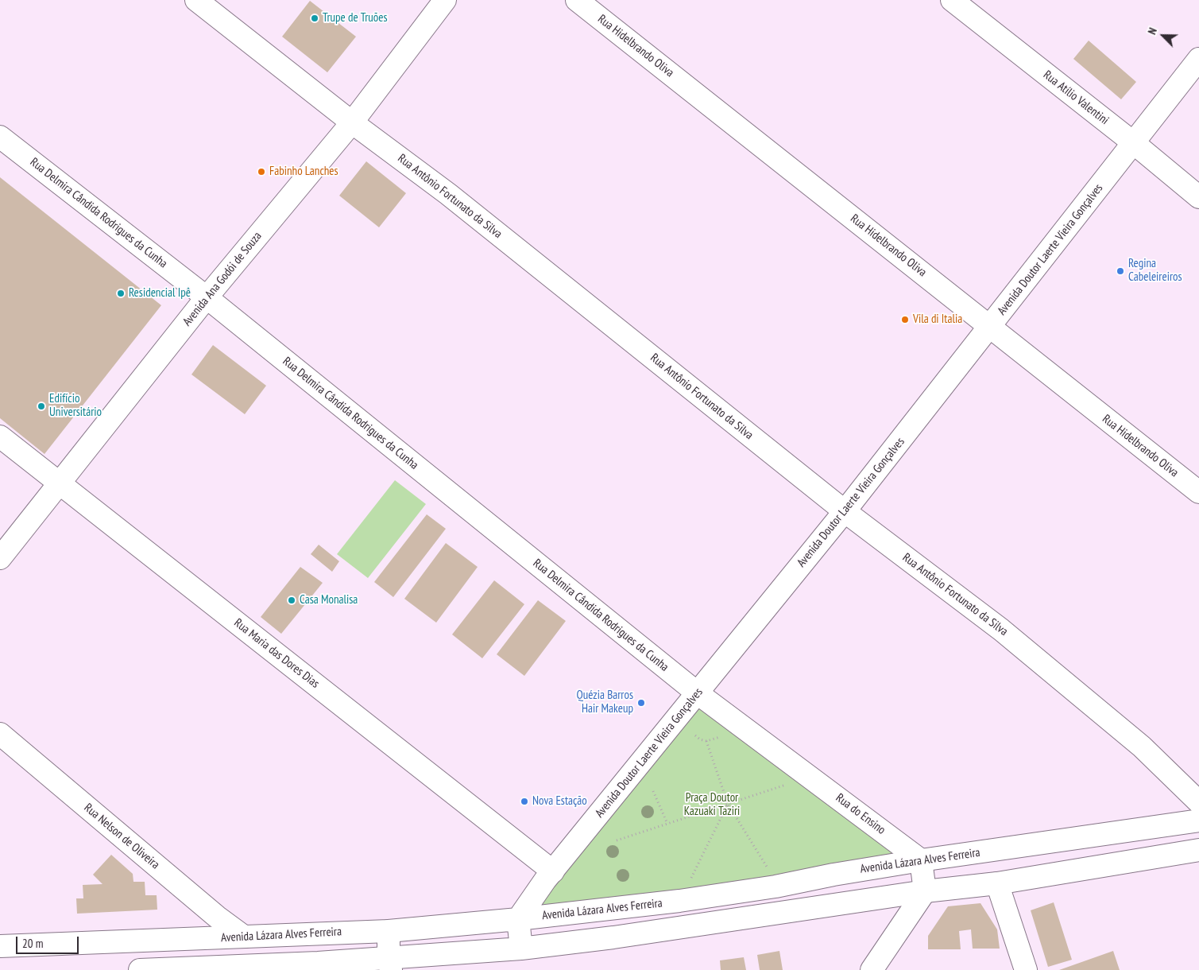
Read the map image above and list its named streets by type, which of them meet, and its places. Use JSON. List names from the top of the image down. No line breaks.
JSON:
{"streets":{"street":["Rua Hidelbrando Oliva","Rua Atílio Valentini","Rua Antônio Fortunato da Silva","Rua Delmira Cândida Rodrigues da Cunha","Avenida Doutor Laerte Vieira Gonçalves","Avenida Ana Godói de Souza","Rua Maria das Dores Dias","Rua do Ensino","Rua Nelson de Oliveira","Avenida Lázara Alves Ferreira"]},"crossings":[["Rua Hidelbrando Oliva","Avenida Doutor Laerte Vieira Gonçalves"],["Rua Atílio Valentini","Avenida Doutor Laerte Vieira Gonçalves"],["Rua Antônio Fortunato da Silva","Avenida Doutor Laerte Vieira Gonçalves"],["Rua Antônio Fortunato da Silva","Avenida Ana Godói de Souza"],["Rua Delmira Cândida Rodrigues da Cunha","Avenida Doutor Laerte Vieira Gonçalves"],["Rua Delmira Cândida Rodrigues da Cunha","Avenida Ana Godói de Souza"],["Rua Delmira Cândida Rodrigues da Cunha","Rua do Ensino"],["Avenida Doutor Laerte Vieira Gonçalves","Rua Maria das Dores Dias"],["Avenida Doutor Laerte Vieira Gonçalves","Rua do Ensino"],["Avenida Doutor Laerte Vieira Gonçalves","Avenida Lázara Alves Ferreira"],["Avenida Ana Godói de Souza","Rua Maria das Dores Dias"],["Rua do Ensino","Avenida Lázara Alves Ferreira"],["Rua Nelson de Oliveira","Avenida Lázara Alves Ferreira"]],"parks":["Praça Doutor Kazuaki Taziri"],"places":["Trupe de Truões","Fabinho Lanches","Regina Cabeleireiros","Residencial Ipê","Vila di Italia","Edifício Universitário","Casa Monalisa","Quézia Barros Hair Makeup","Nova Estação"],"scale_bar":"20 m","north":"top left"}
